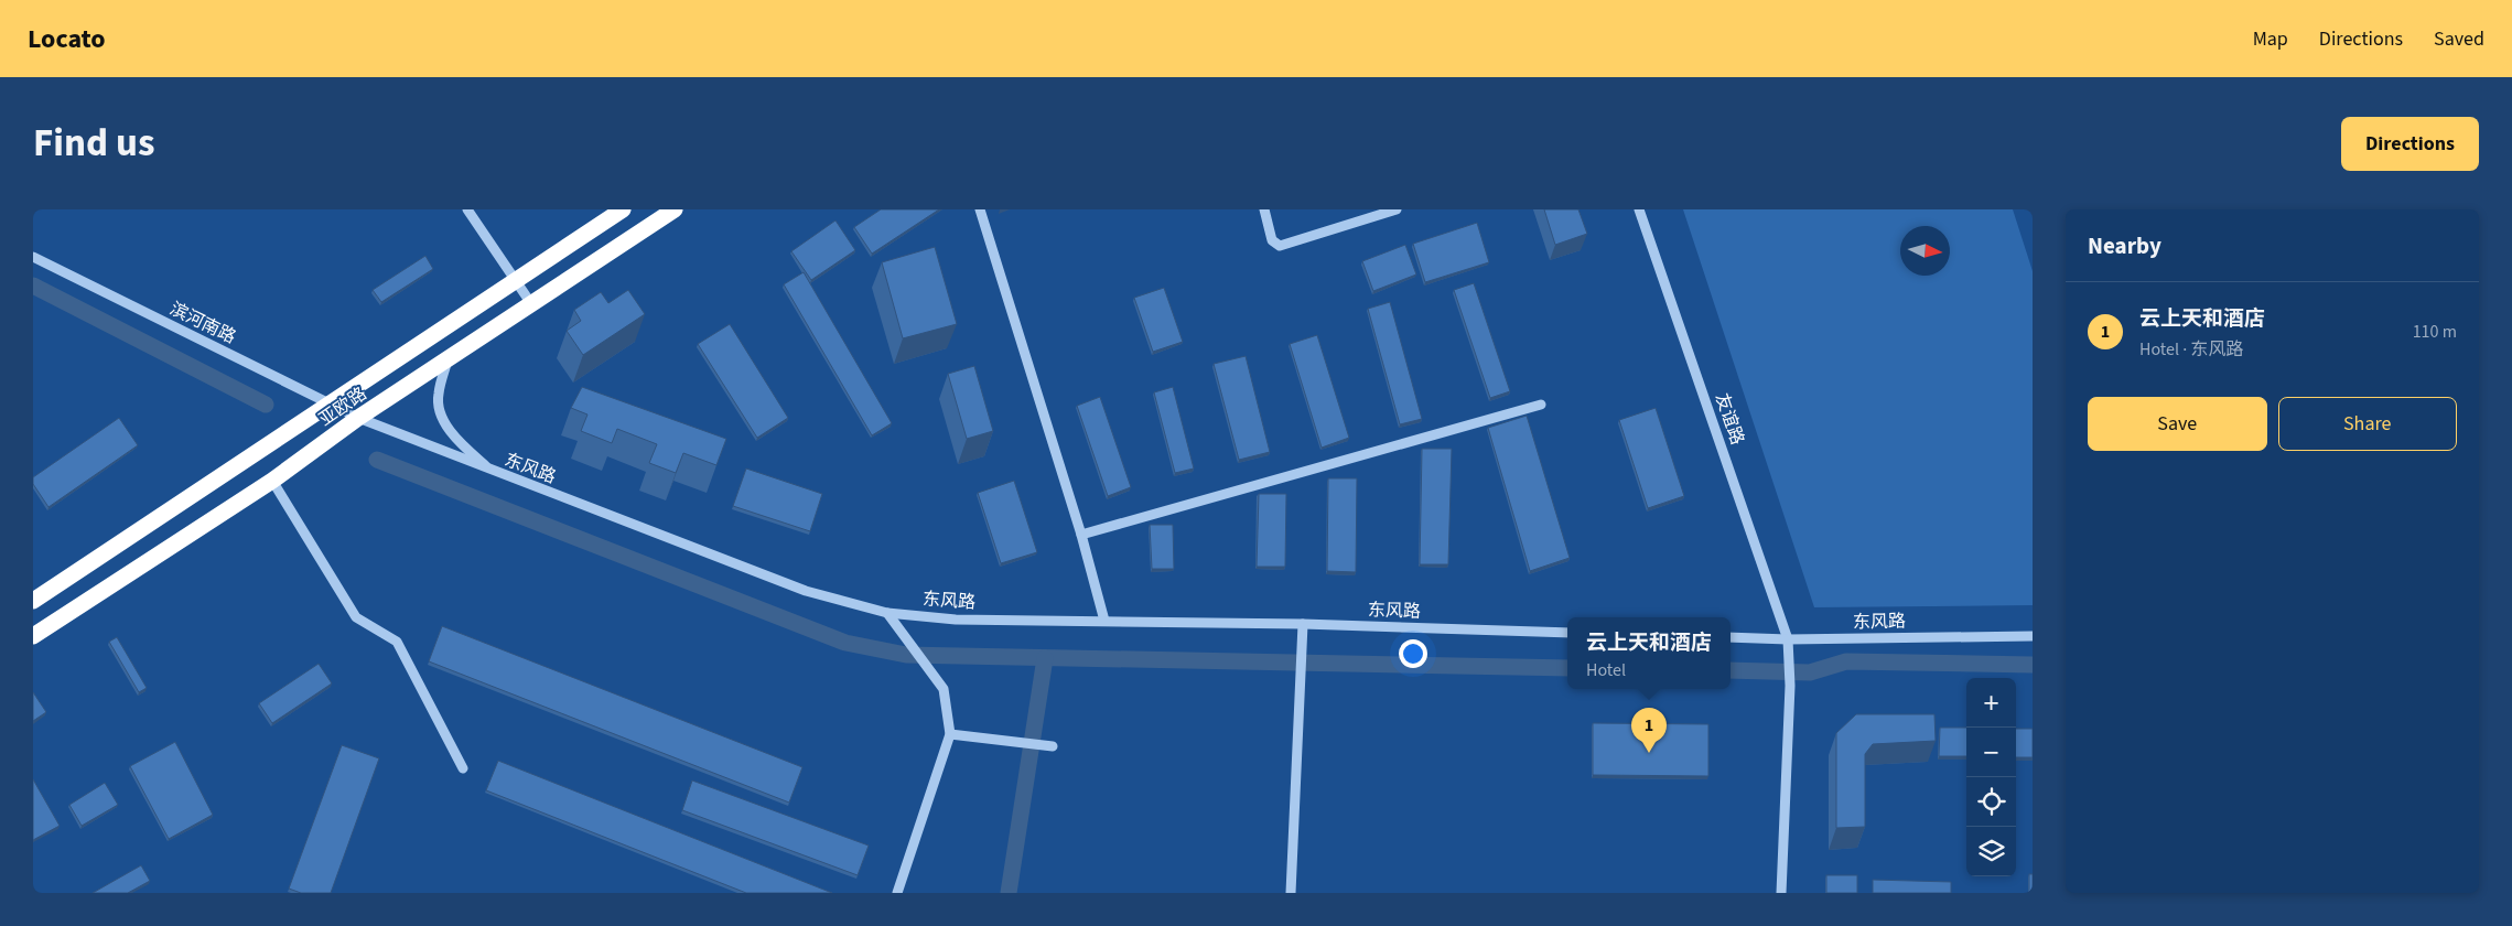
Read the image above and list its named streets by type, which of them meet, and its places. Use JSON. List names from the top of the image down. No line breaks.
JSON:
{"streets":{"highway":["亚欧路"],"street":["滨河南路","友谊路","东风路"]},"crossings":[["滨河南路","亚欧路"],["滨河南路","东风路"],["亚欧路","东风路"],["友谊路","东风路"]],"north":"right","page":{"header":"Locato","nav":["Map","Directions","Saved"],"title":"Find us","buttons":["Directions",["Save","Share"]],"heading":"Nearby","list":[{"mark":"1","name":"云上天和酒店","note":"Hotel · 东风路","value":"110 m"}],"popup":["云上天和酒店","Hotel"],"map_buttons":["+","−"],"pins":"1"}}
